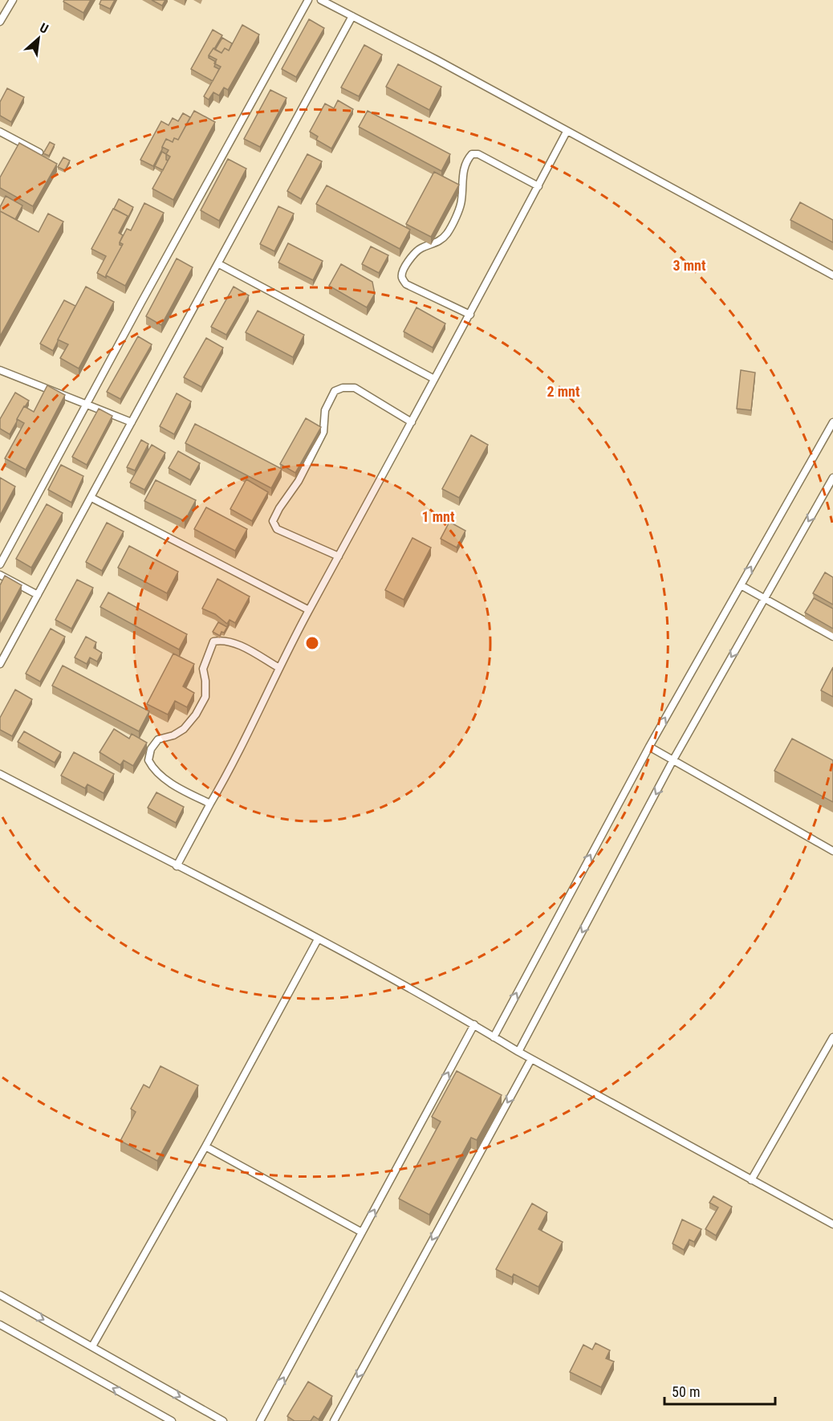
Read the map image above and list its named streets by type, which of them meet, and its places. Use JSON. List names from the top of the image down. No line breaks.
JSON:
{"scale_bar":"50 m","north":"top right","rings":["3 mnt","2 mnt","1 mnt"]}
